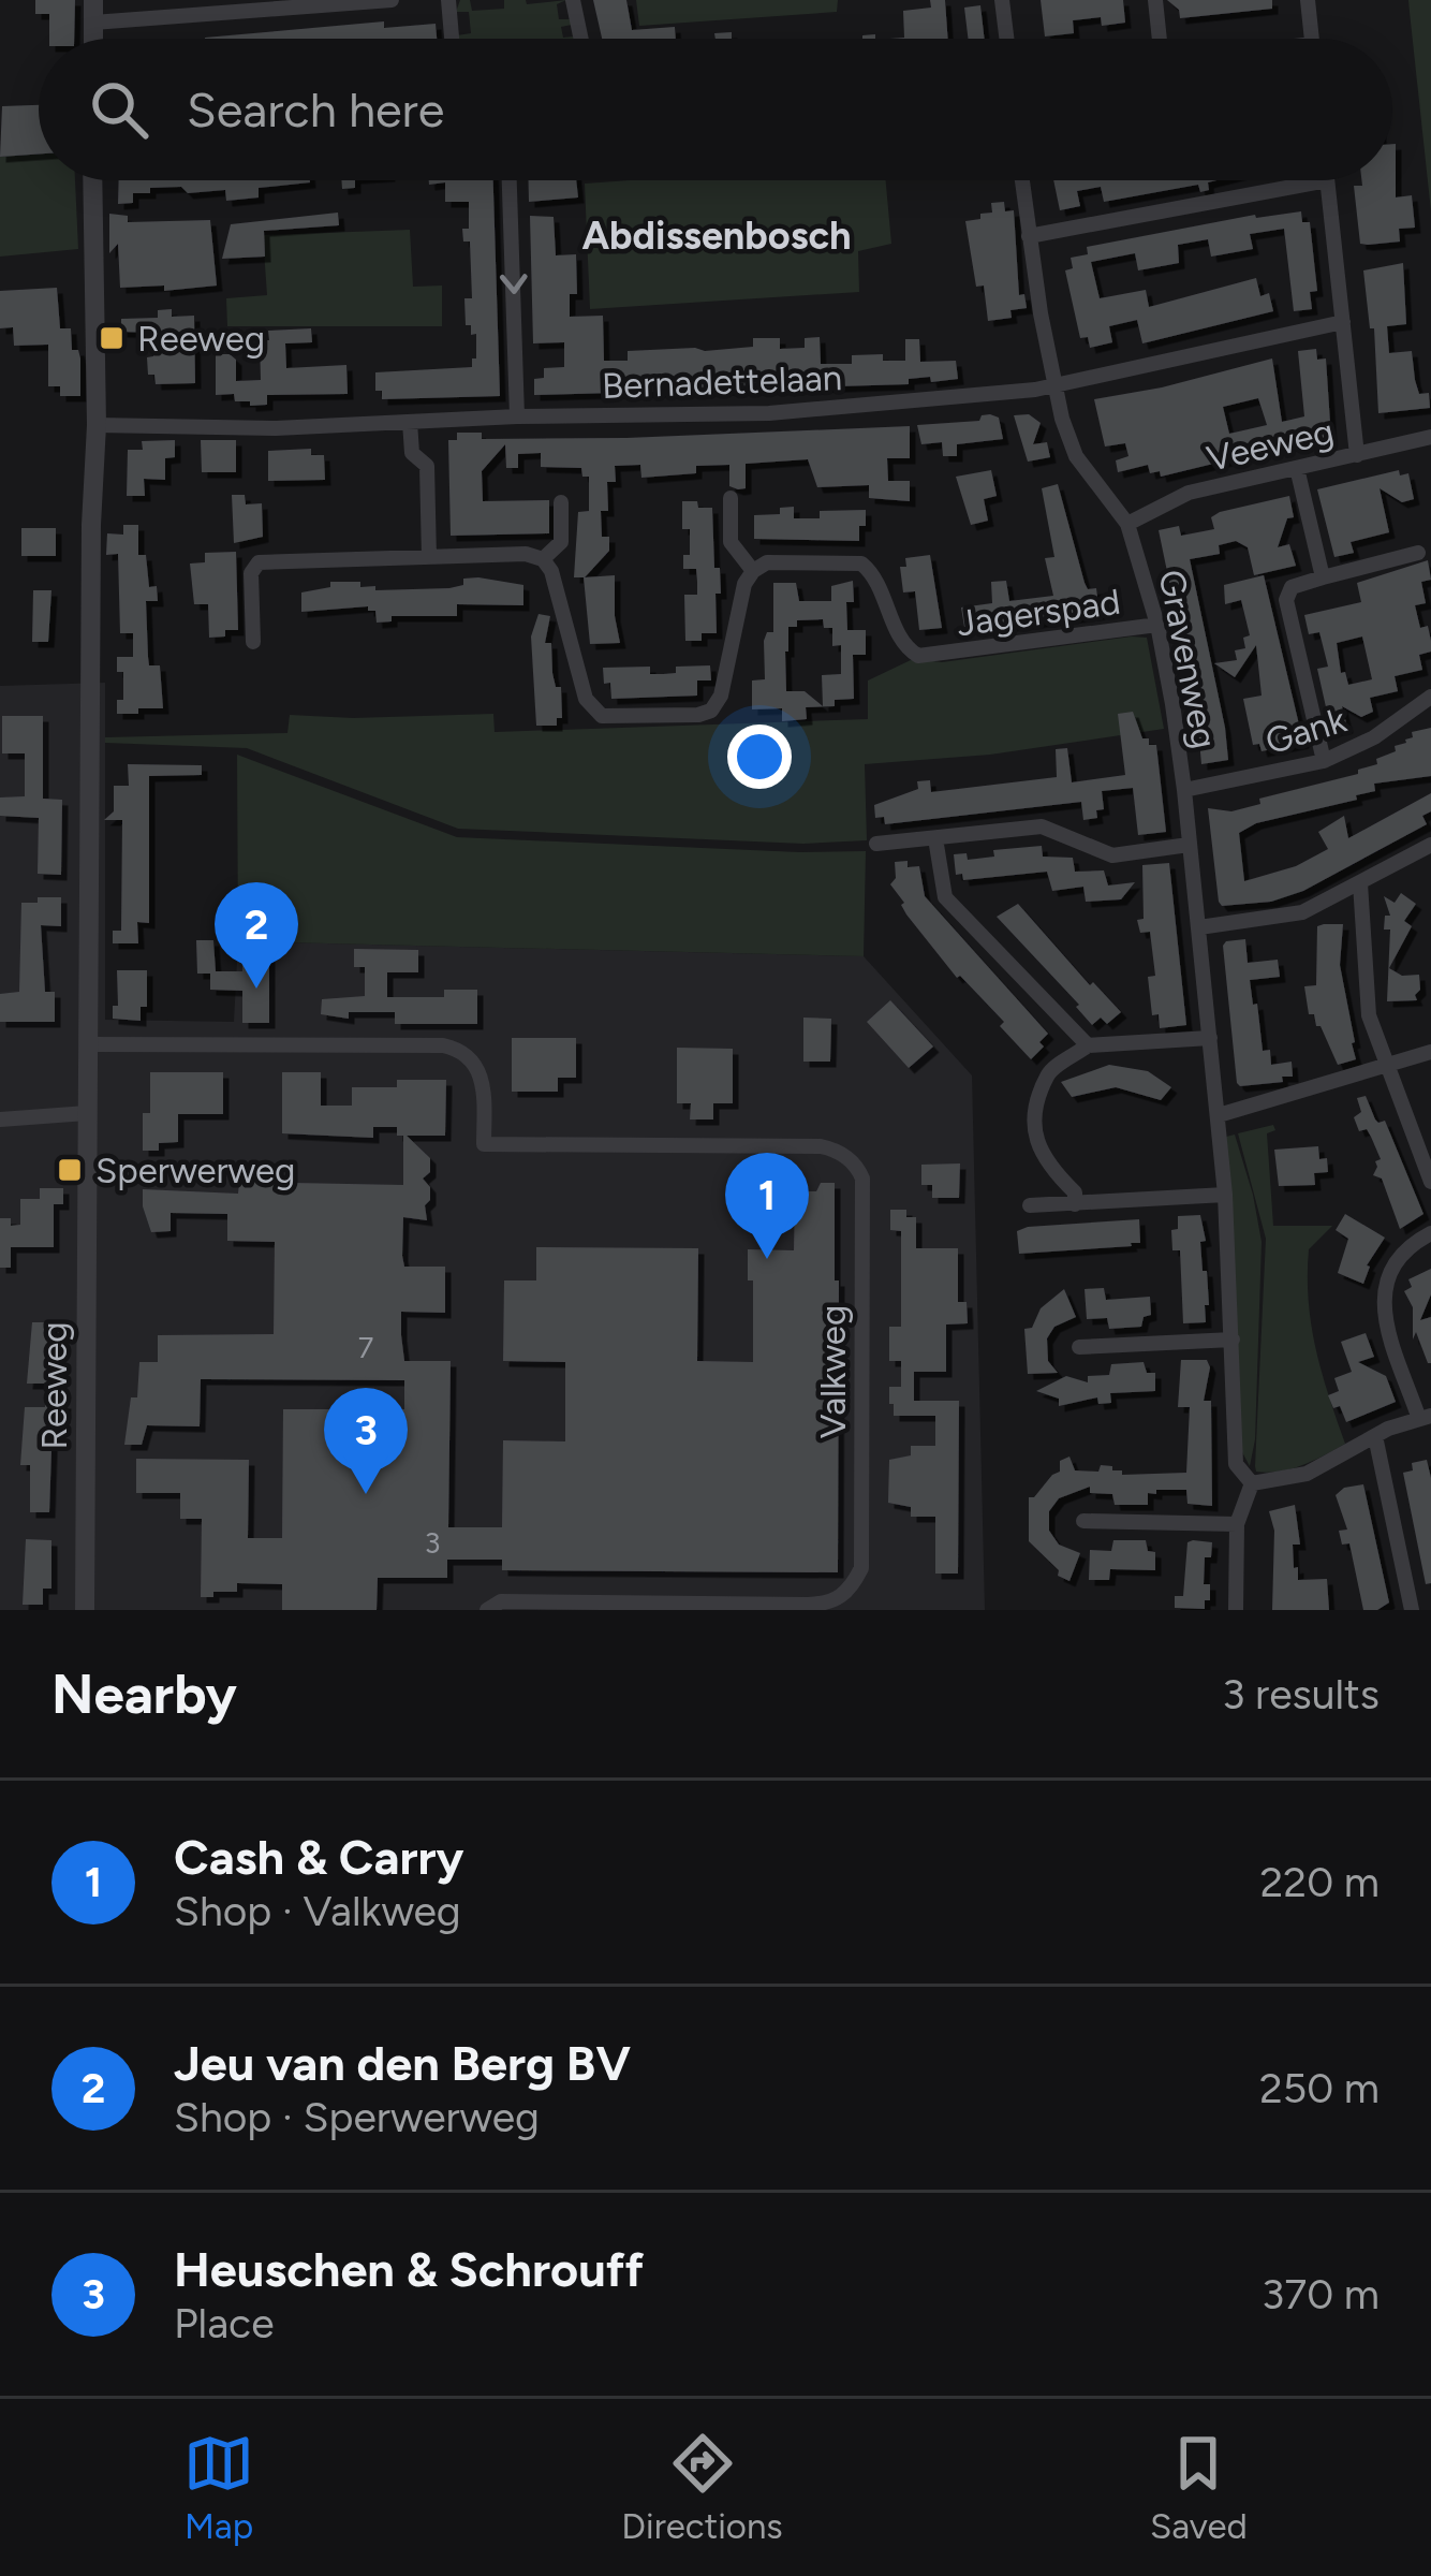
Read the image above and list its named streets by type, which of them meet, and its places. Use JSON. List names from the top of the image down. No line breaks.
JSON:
{"streets":{"street":["Bernadettelaan","Veeweg","Jagerspad","Gravenweg","Gank","Valkweg","Reeweg"]},"crossings":[["Bernadettelaan","Gravenweg"],["Bernadettelaan","Reeweg"],["Veeweg","Gravenweg"],["Jagerspad","Gravenweg"],["Gravenweg","Gank"],["Valkweg","Reeweg"]],"districts":["Abdissenbosch"],"places":{"transit":["Reeweg","Sperwerweg"]},"house_numbers":["7","3"],"page":{"search":"Search here","pins":["2","1","3"],"heading":["Nearby","3 results"],"list":[{"mark":"1","name":"Cash & Carry","note":"Shop · Valkweg","value":"220 m"},{"mark":"2","name":"Jeu van den Berg BV","note":"Shop · Sperwerweg","value":"250 m"},{"mark":"3","name":"Heuschen & Schrouff","note":"Place","value":"370 m"}],"nav":["Map","Directions","Saved"]}}
